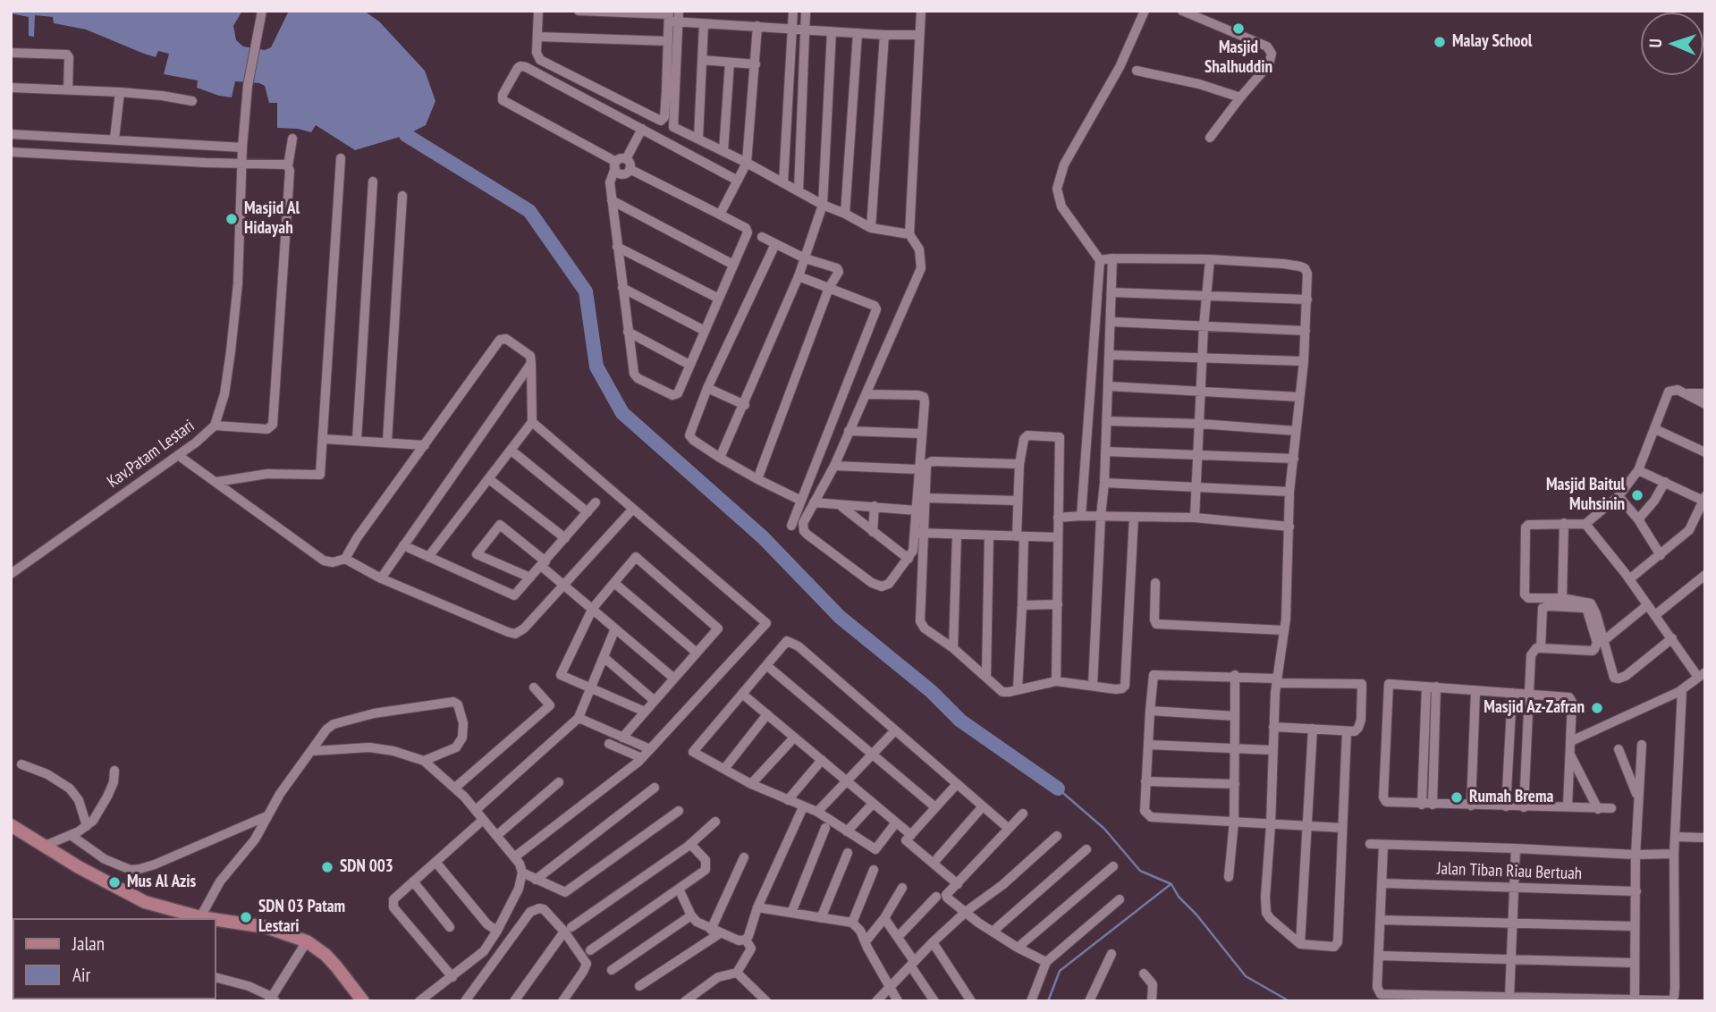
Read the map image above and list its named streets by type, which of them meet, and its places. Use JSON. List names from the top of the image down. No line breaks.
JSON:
{"streets":{"street":["Kav.Patam Lestari","Jalan Tiban Riau Bertuah"]},"places":["Masjid Shalhuddin","Malay School","Masjid Al Hidayah","Masjid Baitul Muhsinin","Masjid Az-Zafran","Rumah Brema","SDN 003","Mus Al Azis","SDN 03 Patam Lestari"],"legend":["Jalan","Air"],"north":"left"}
